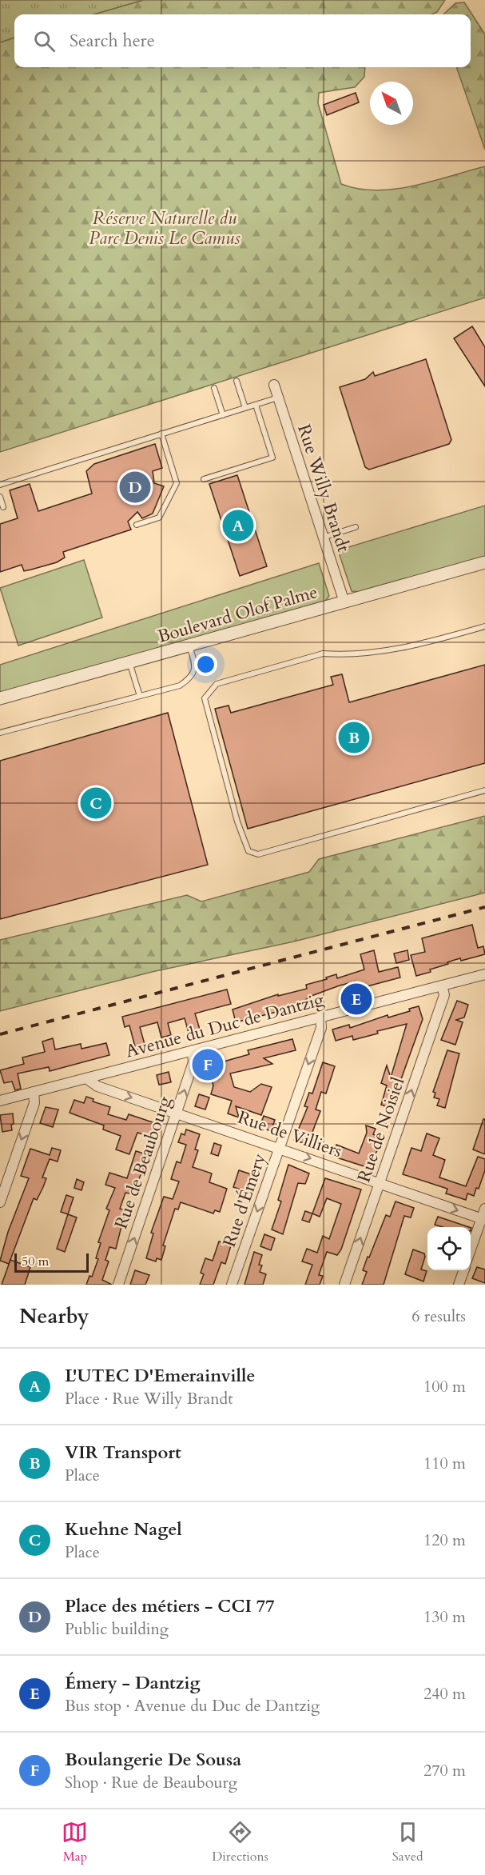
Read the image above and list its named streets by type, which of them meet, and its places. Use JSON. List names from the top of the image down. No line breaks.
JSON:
{"streets":{"street":["Rue Willy Brandt","Boulevard Olof Palme","Avenue du Duc de Dantzig","Rue de Noisiel","Rue de Villiers","Rue de Beaubourg","Rue d'Émery"]},"crossings":[["Rue Willy Brandt","Boulevard Olof Palme"],["Avenue du Duc de Dantzig","Rue de Noisiel"],["Avenue du Duc de Dantzig","Rue de Villiers"],["Avenue du Duc de Dantzig","Rue de Beaubourg"],["Avenue du Duc de Dantzig","Rue d'Émery"],["Rue de Noisiel","Rue de Villiers"],["Rue de Villiers","Rue de Beaubourg"],["Rue de Villiers","Rue d'Émery"]],"one_way":["Rue de Noisiel","Rue de Villiers","Rue de Beaubourg","Rue d'Émery"],"parks":["Réserve Naturelle du Parc Denis Le Camus"],"scale_bar":"50 m","north":"top left","page":{"search":"Search here","pins":["D","A","B","C","E","F"],"scale":"50 m","heading":["Nearby","6 results"],"list":[{"mark":"A","name":"L'UTEC D'Emerainville","note":"Place · Rue Willy Brandt","value":"100 m"},{"mark":"B","name":"VIR Transport","note":"Place","value":"110 m"},{"mark":"C","name":"Kuehne Nagel","note":"Place","value":"120 m"},{"mark":"D","name":"Place des métiers - CCI 77","note":"Public building","value":"130 m"},{"mark":"E","name":"Émery - Dantzig","note":"Bus stop · Avenue du Duc de Dantzig","value":"240 m"},{"mark":"F","name":"Boulangerie De Sousa","note":"Shop · Rue de Beaubourg","value":"270 m"}],"nav":["Map","Directions","Saved"]}}
